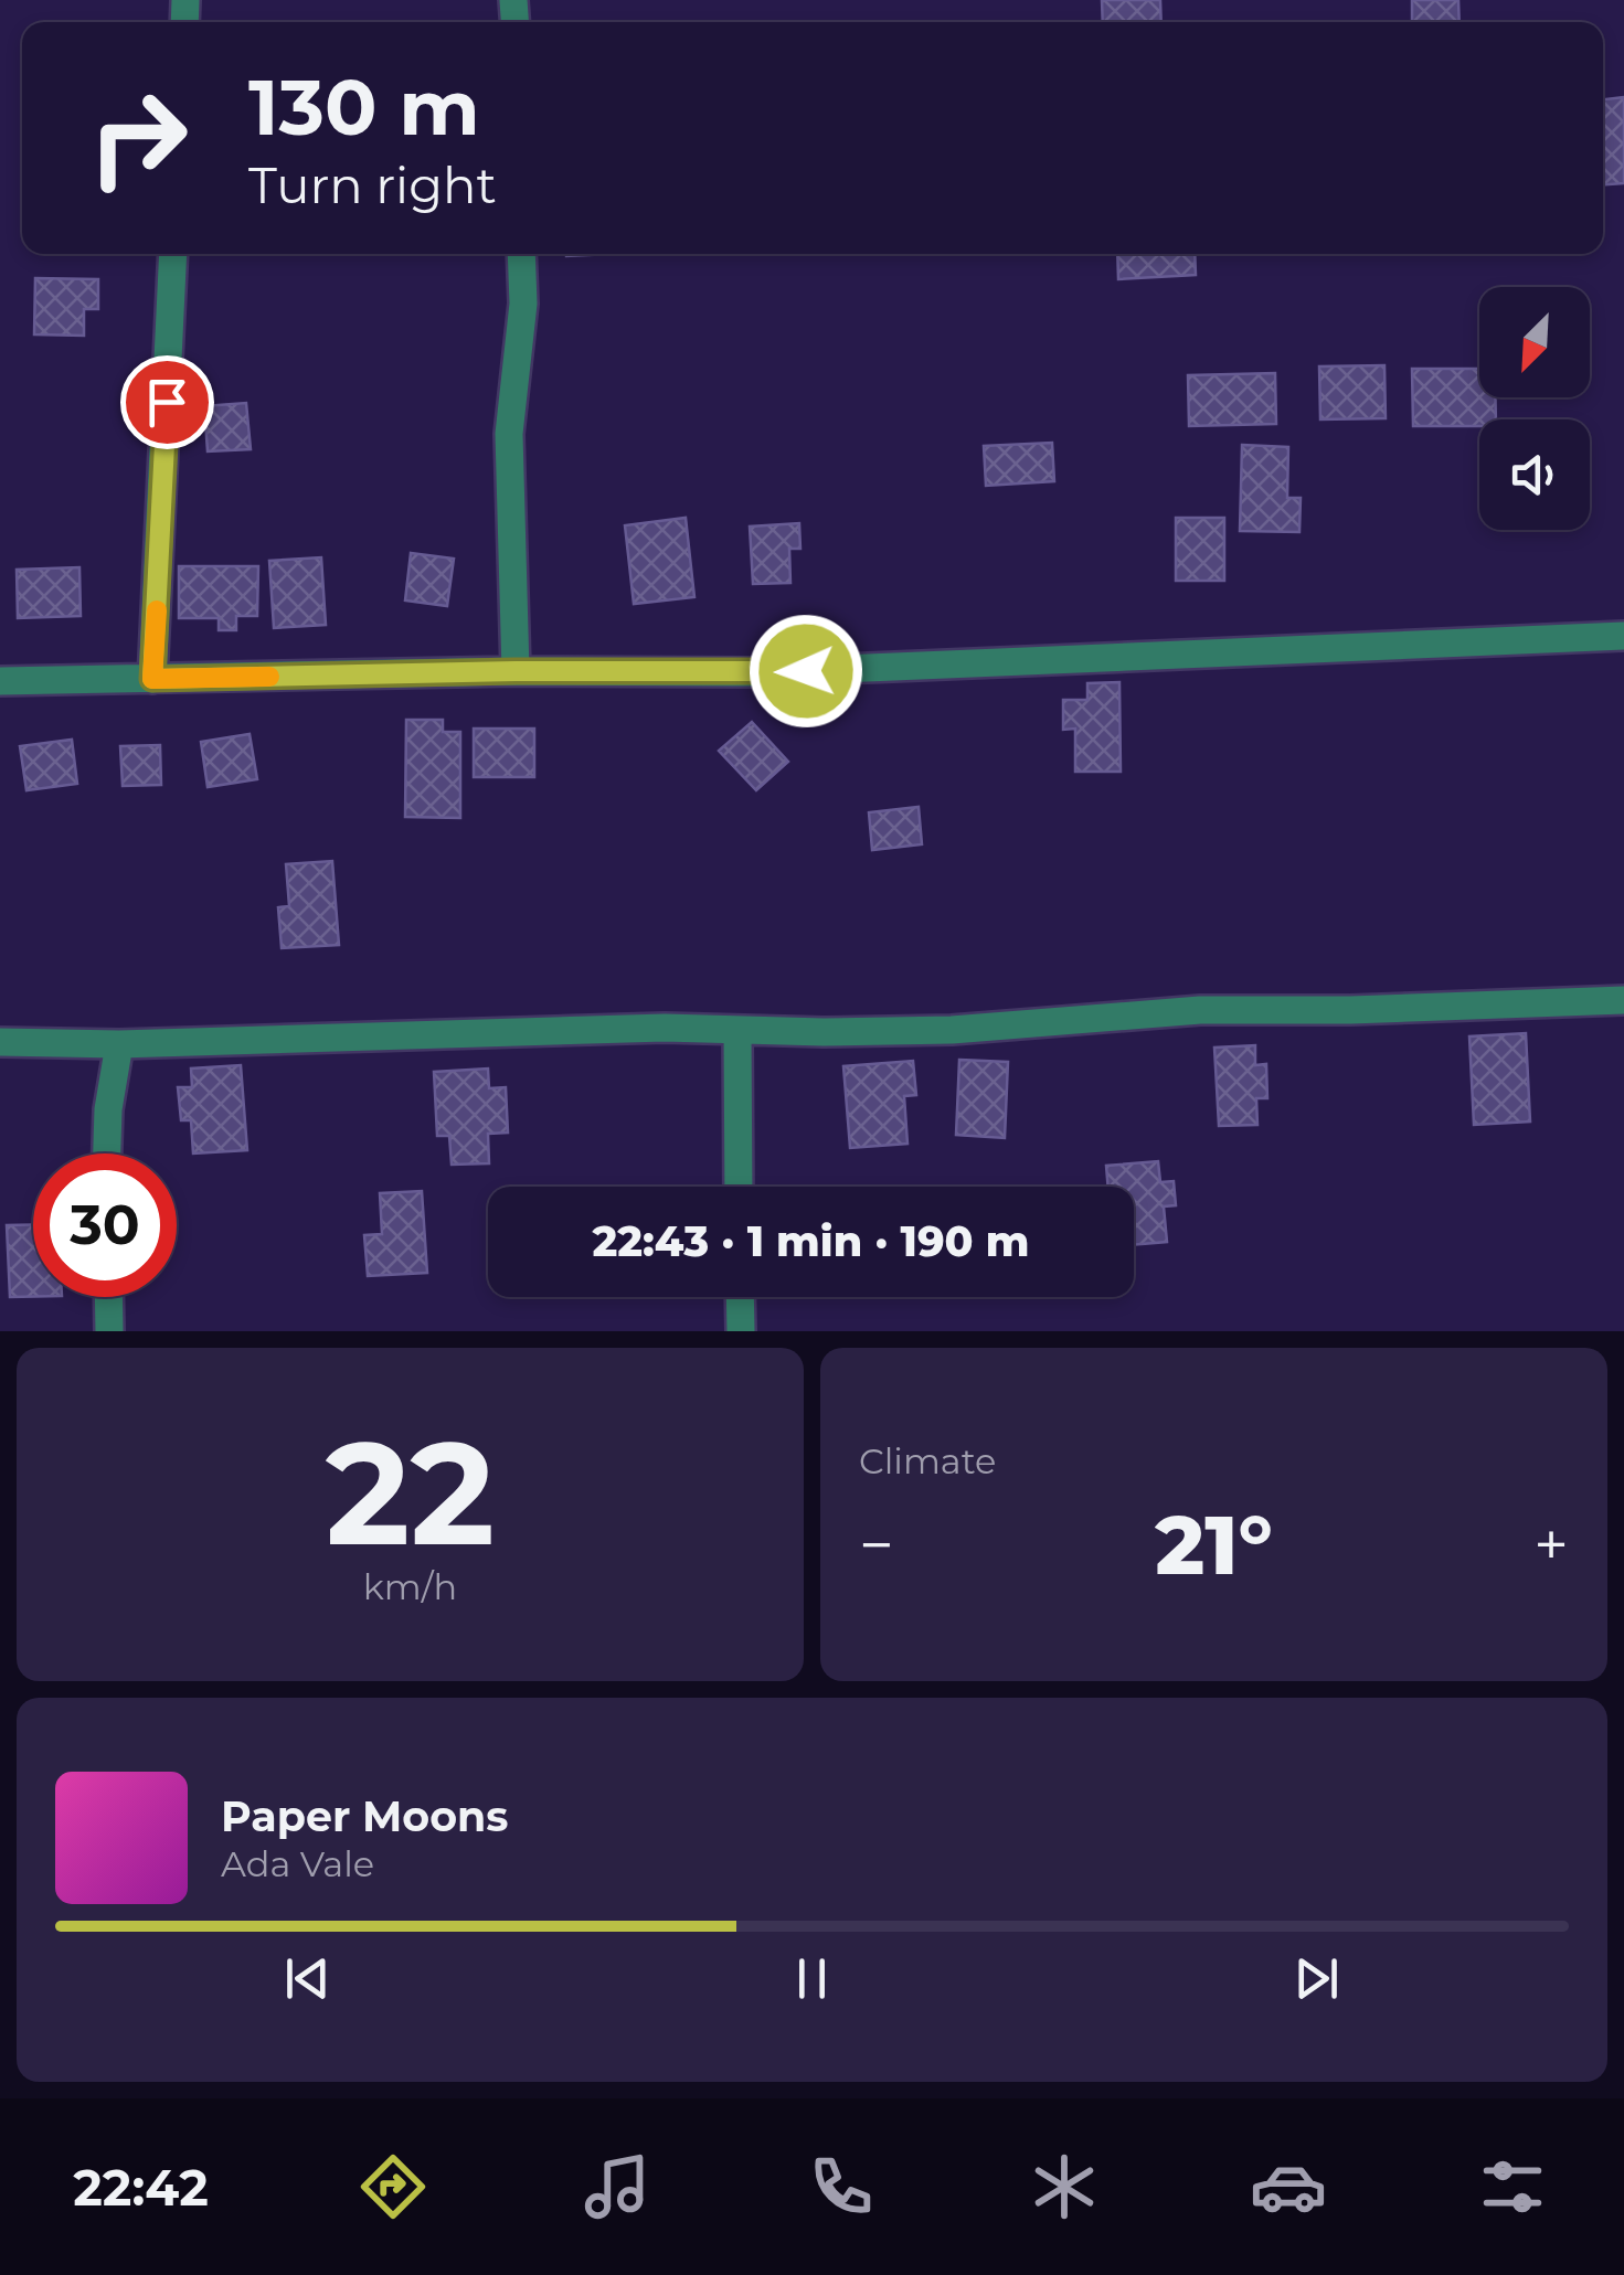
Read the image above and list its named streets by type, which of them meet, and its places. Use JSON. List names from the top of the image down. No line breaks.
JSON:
{"north":"bottom left","page":{"turn":["130 m","Turn right"],"limit":"30","trip":"22:43 · 1 min · 190 m","tile":[["22","km/h"],"Climate"],"heat":["−","21°","+"],"song":["Paper Moons","Ada Vale"],"tabs":"22:42"}}
